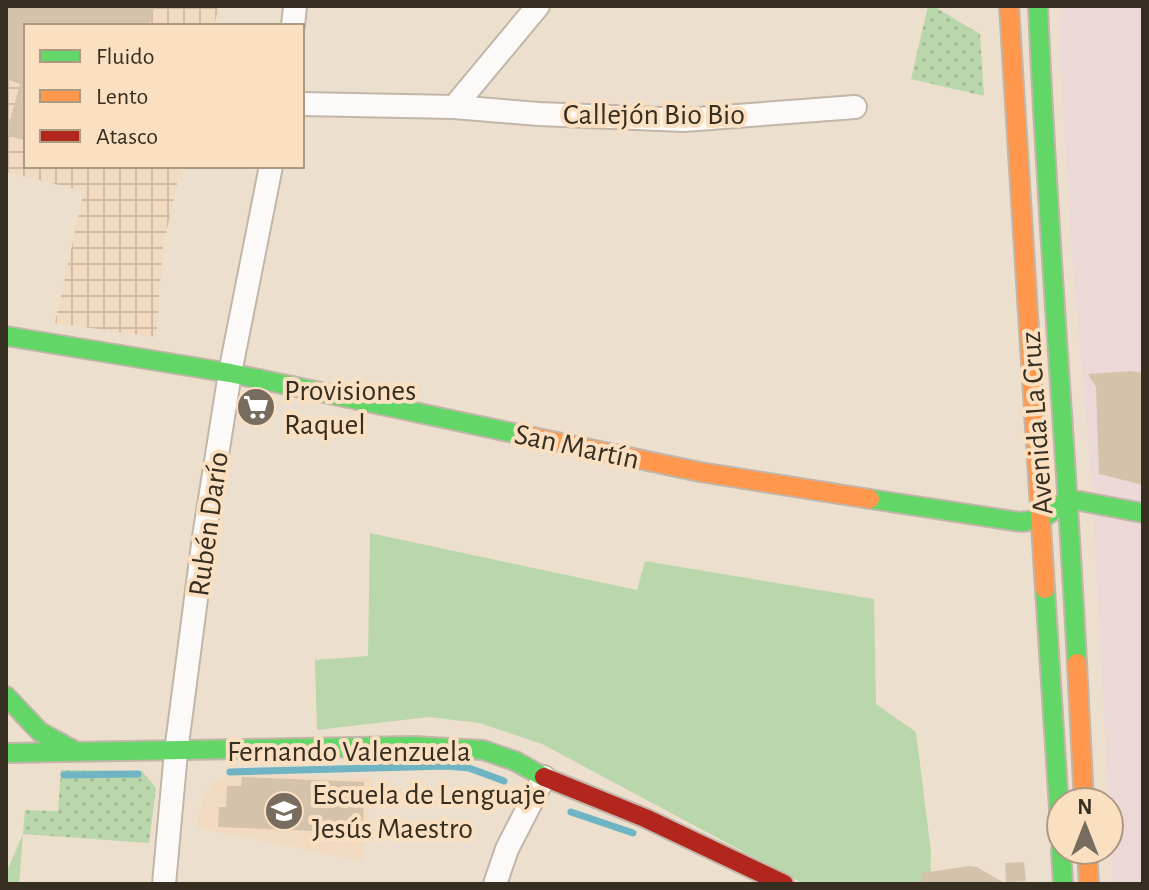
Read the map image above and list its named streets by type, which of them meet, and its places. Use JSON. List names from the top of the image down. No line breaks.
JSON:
{"streets":{"street":["Callejón Bio Bio","Avenida La Cruz","San Martín","Rubén Darío","Fernando Valenzuela"]},"crossings":[["Avenida La Cruz","San Martín"],["San Martín","Rubén Darío"],["Rubén Darío","Fernando Valenzuela"]],"places":{"supermarket":["Provisiones Raquel"],"school or university":["Escuela de Lenguaje Jesús Maestro"]},"legend":["Fluido","Lento","Atasco"],"north":"top"}
